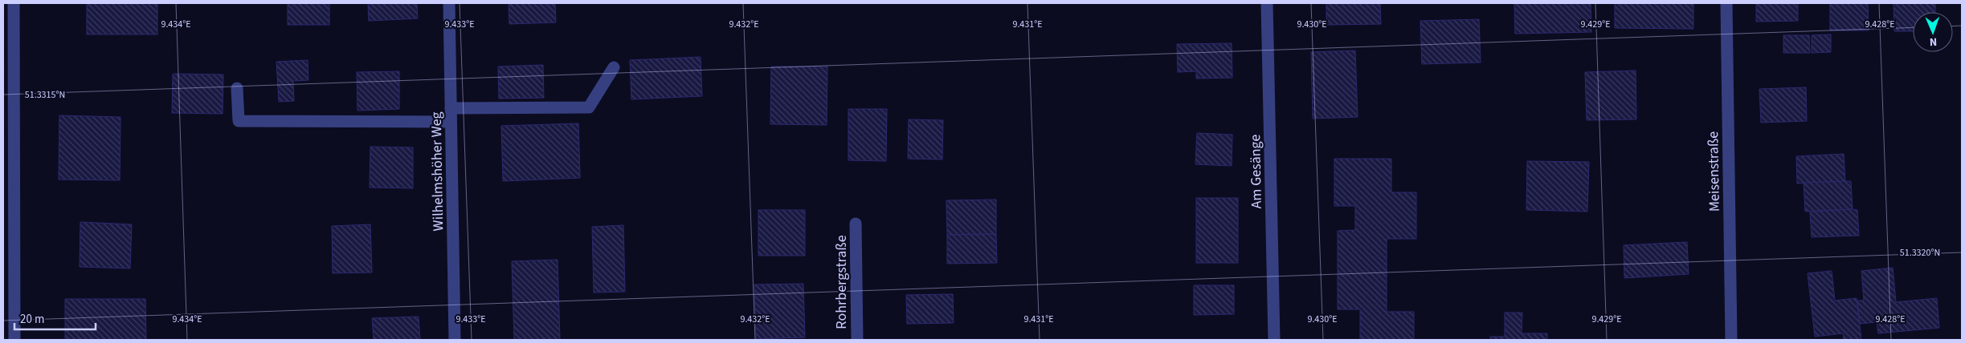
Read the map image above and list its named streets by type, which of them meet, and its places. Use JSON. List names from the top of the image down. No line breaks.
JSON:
{"streets":{"street":["Wilhelmshöher Weg","Am Gesänge","Meisenstraße","Rohrbergstraße"]},"scale_bar":"20 m","north":"bottom","coordinates":["9.434°E","9.433°E","9.432°E","9.431°E","9.430°E","9.429°E","9.428°E","51.3315°N","51.3320°N"]}
